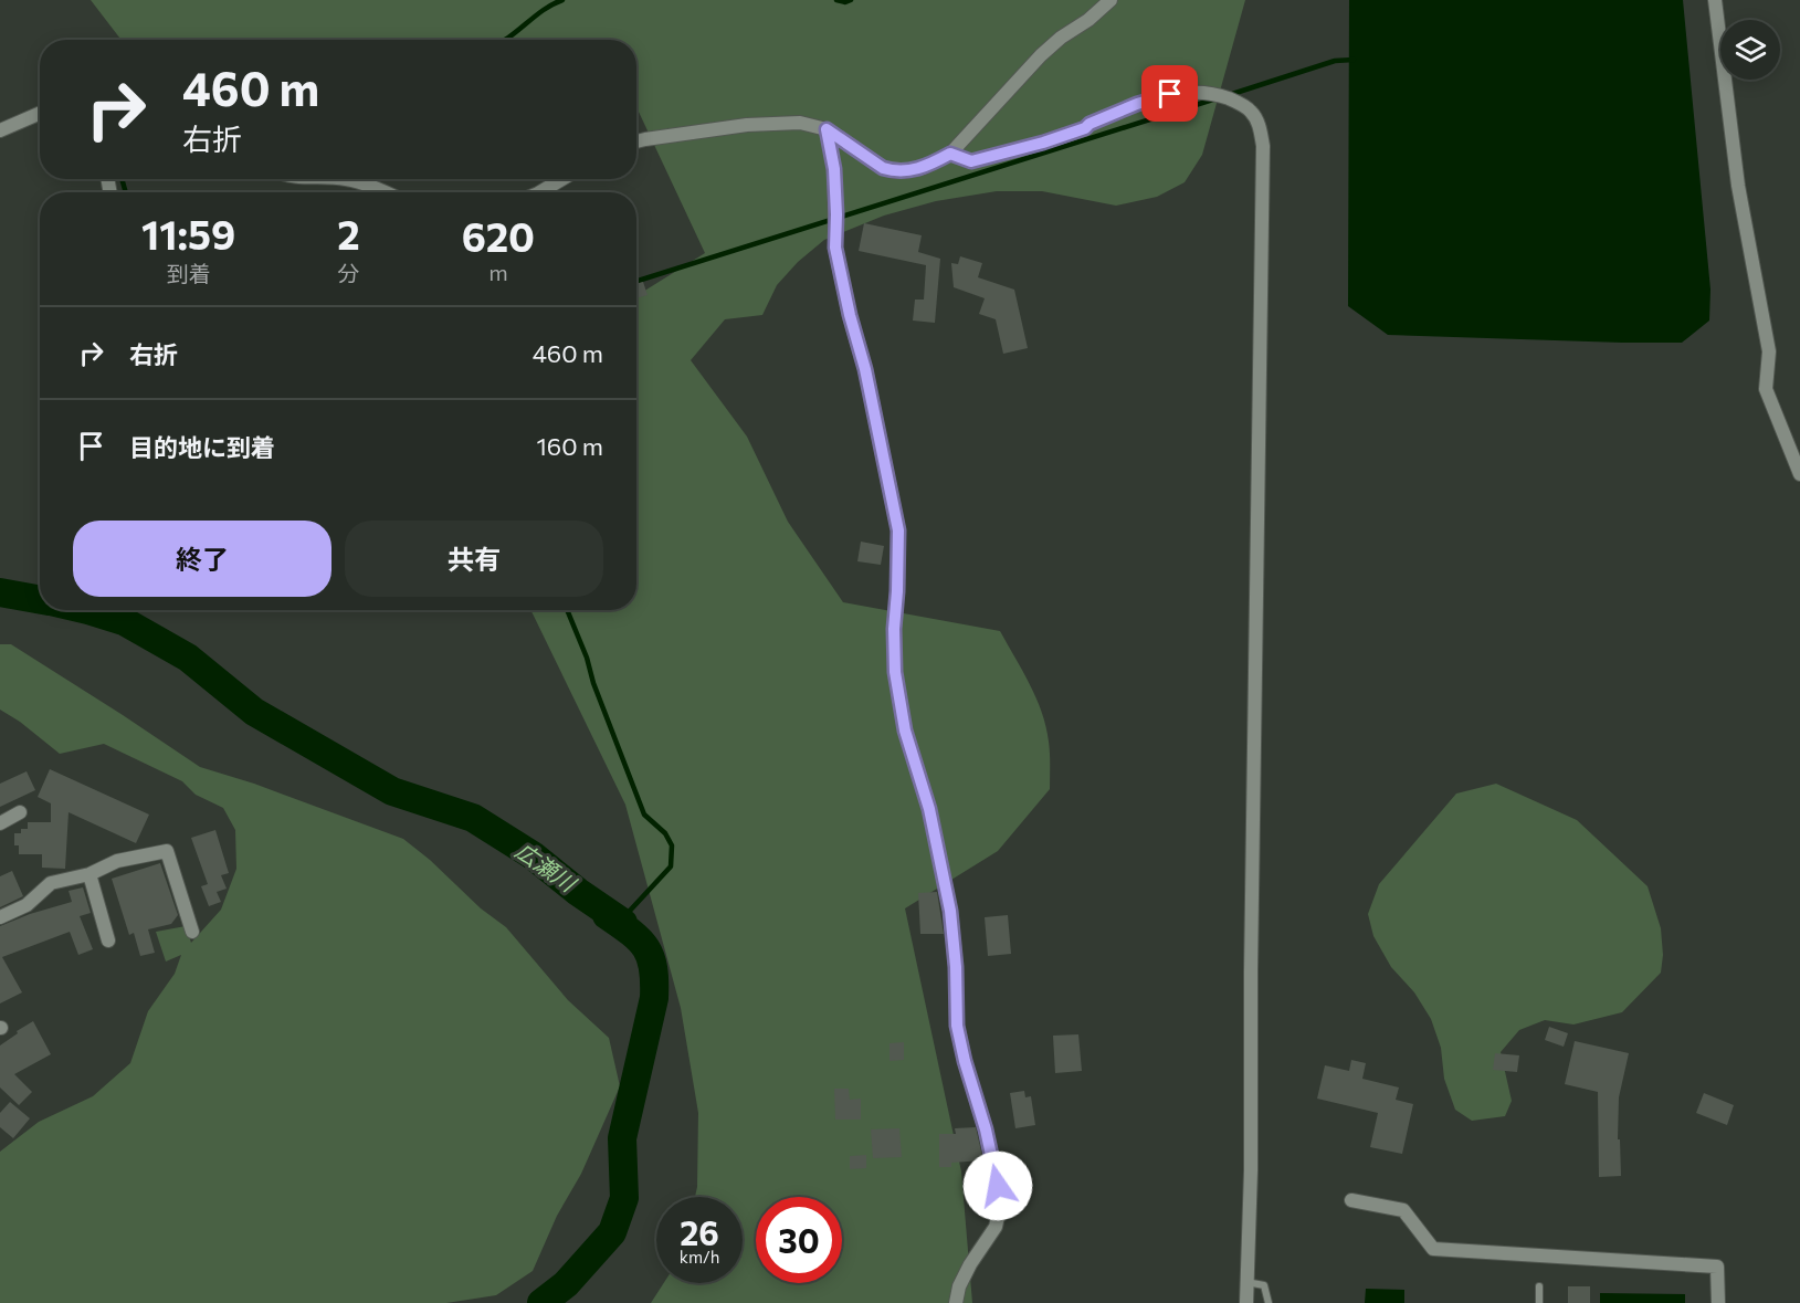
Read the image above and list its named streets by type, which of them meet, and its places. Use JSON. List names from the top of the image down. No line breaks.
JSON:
{"water":["広瀬川"],"page":{"turn":["460 m","右折"],"eta":["11:59","到着","2","分","620","m"],"list":[{"name":"右折","value":"460 m"},{"name":"目的地に到着","value":"160 m"}],"buttons":["終了","共有"],"speed":"26 km/h","limit":"30"}}
